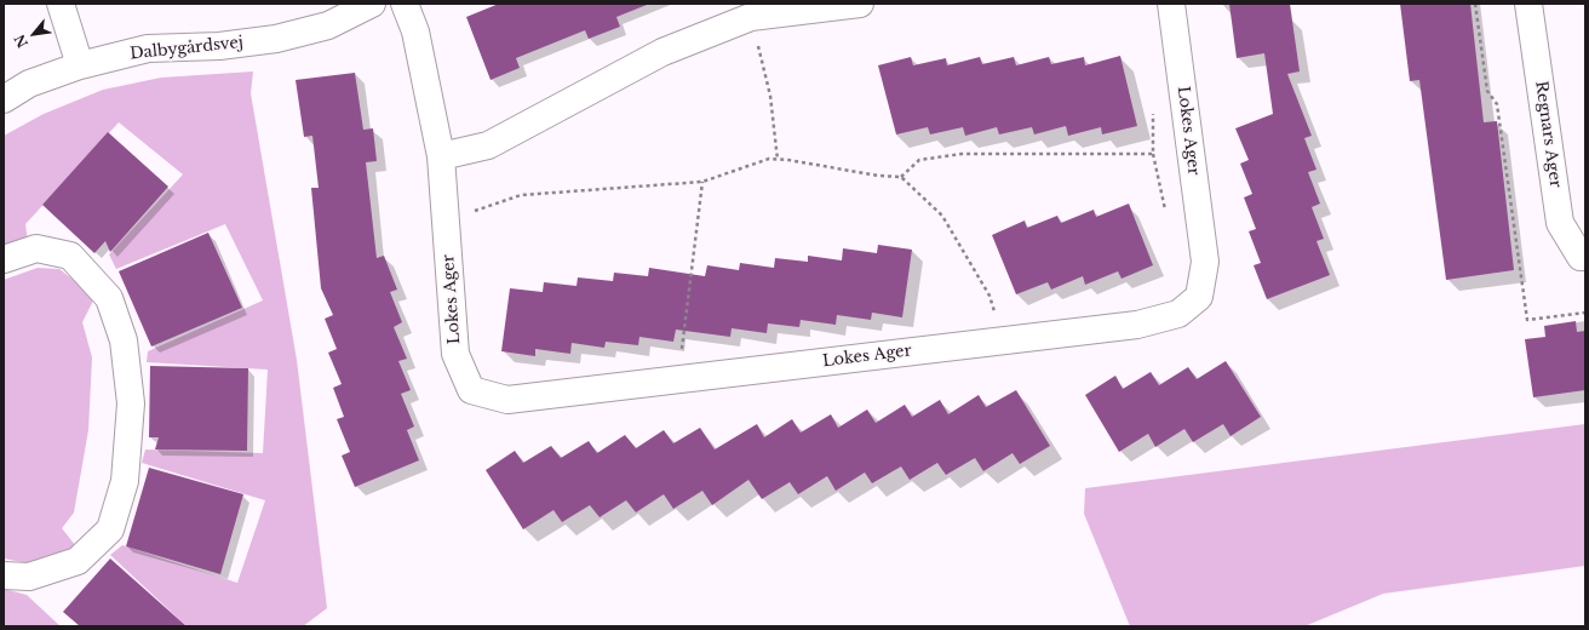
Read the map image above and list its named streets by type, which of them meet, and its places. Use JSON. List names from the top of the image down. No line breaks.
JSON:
{"streets":{"street":["Dalbygårdsvej","Lokes Ager","Regnars Ager"]},"north":"bottom left"}
